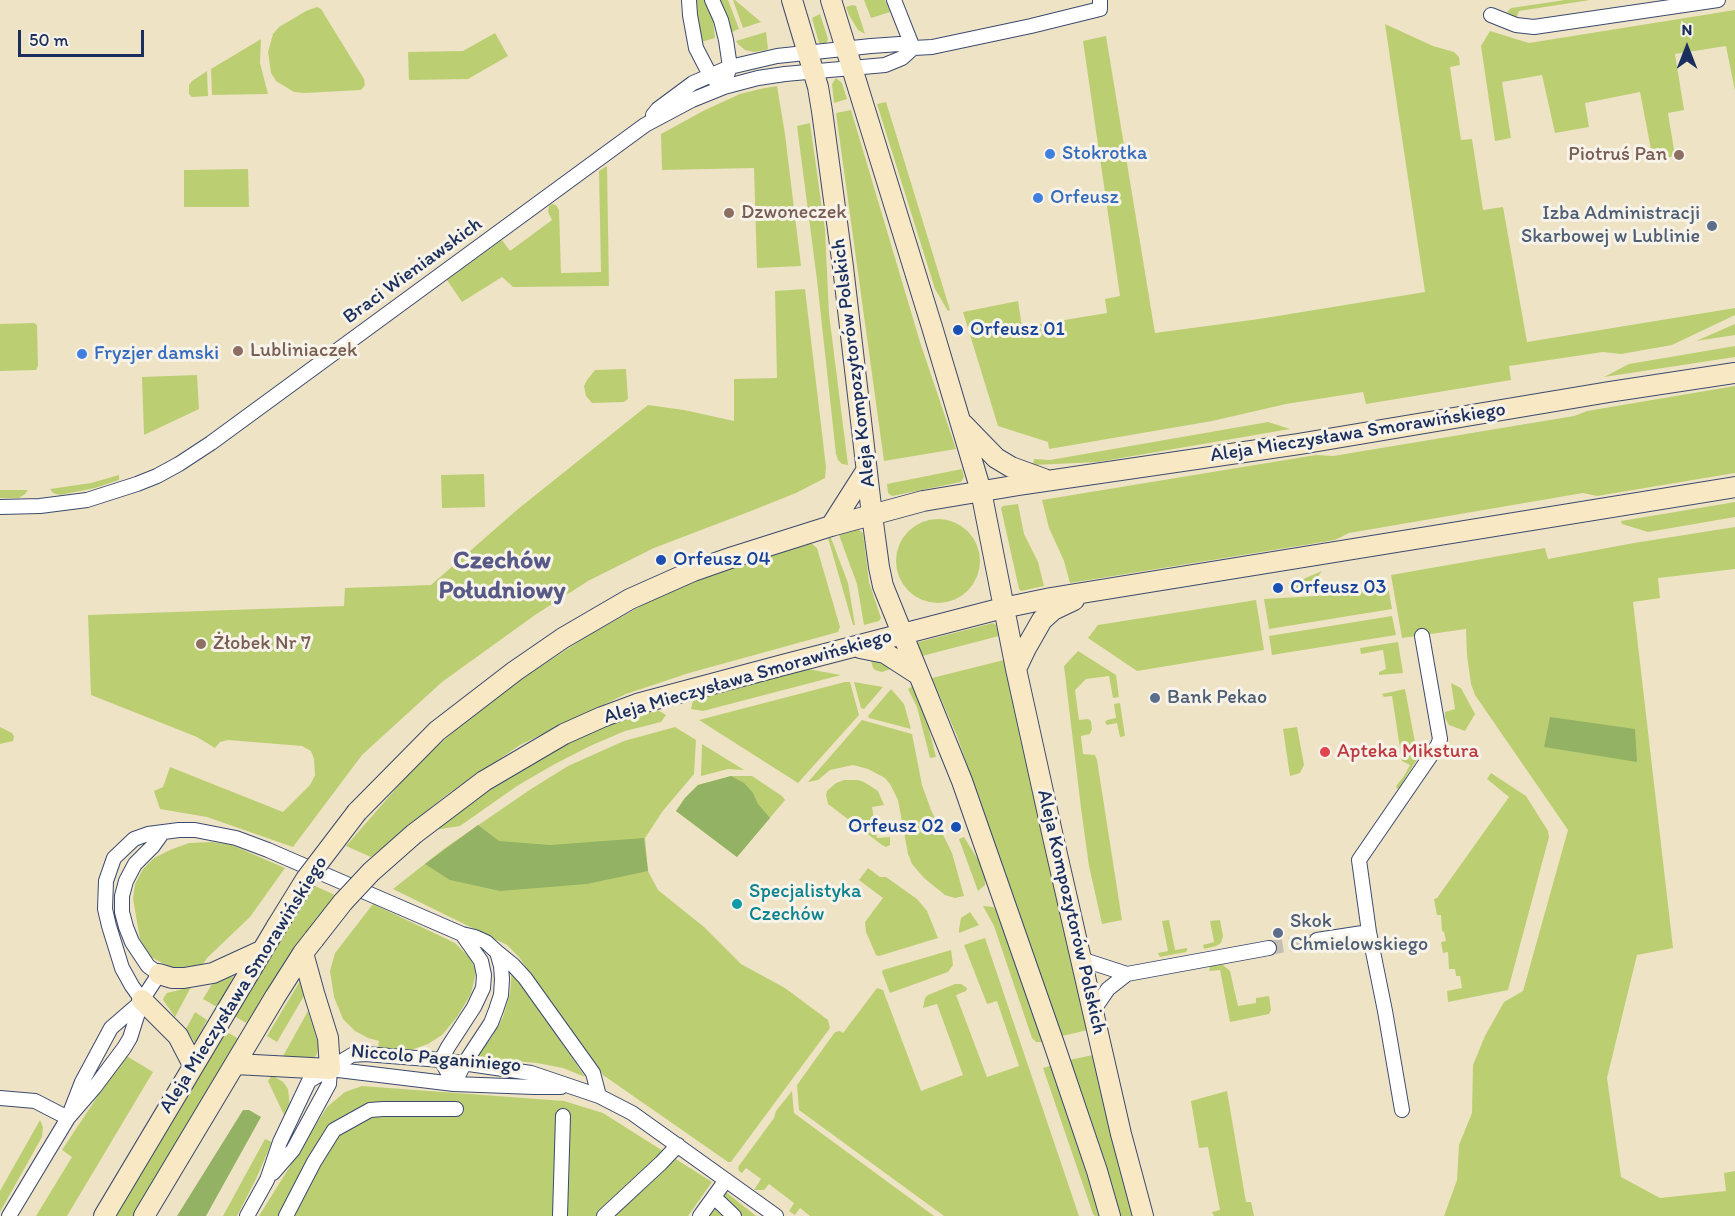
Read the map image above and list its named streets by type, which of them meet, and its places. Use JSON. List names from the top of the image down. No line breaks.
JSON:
{"streets":{"main road":["Aleja Kompozytorów Polskich","Aleja Mieczysława Smorawińskiego"],"street":["Braci Wieniawskich","Niccolo Paganiniego"]},"crossings":[["Braci Wieniawskich","Aleja Kompozytorów Polskich"],["Aleja Kompozytorów Polskich","Aleja Mieczysława Smorawińskiego"]],"districts":["Czechów Południowy"],"places":["Stokrotka","Piotruś Pan","Orfeusz","Dzwoneczek","Izba Administracji Skarbowej w Lublinie","Orfeusz 01","Lubliniaczek","Fryzjer damski","Orfeusz 04","Orfeusz 03","Żłobek Nr 7","Bank Pekao","Apteka Mikstura","Orfeusz 02","Specjalistyka Czechów","Skok Chmielowskiego"],"scale_bar":"50 m","north":"top"}
